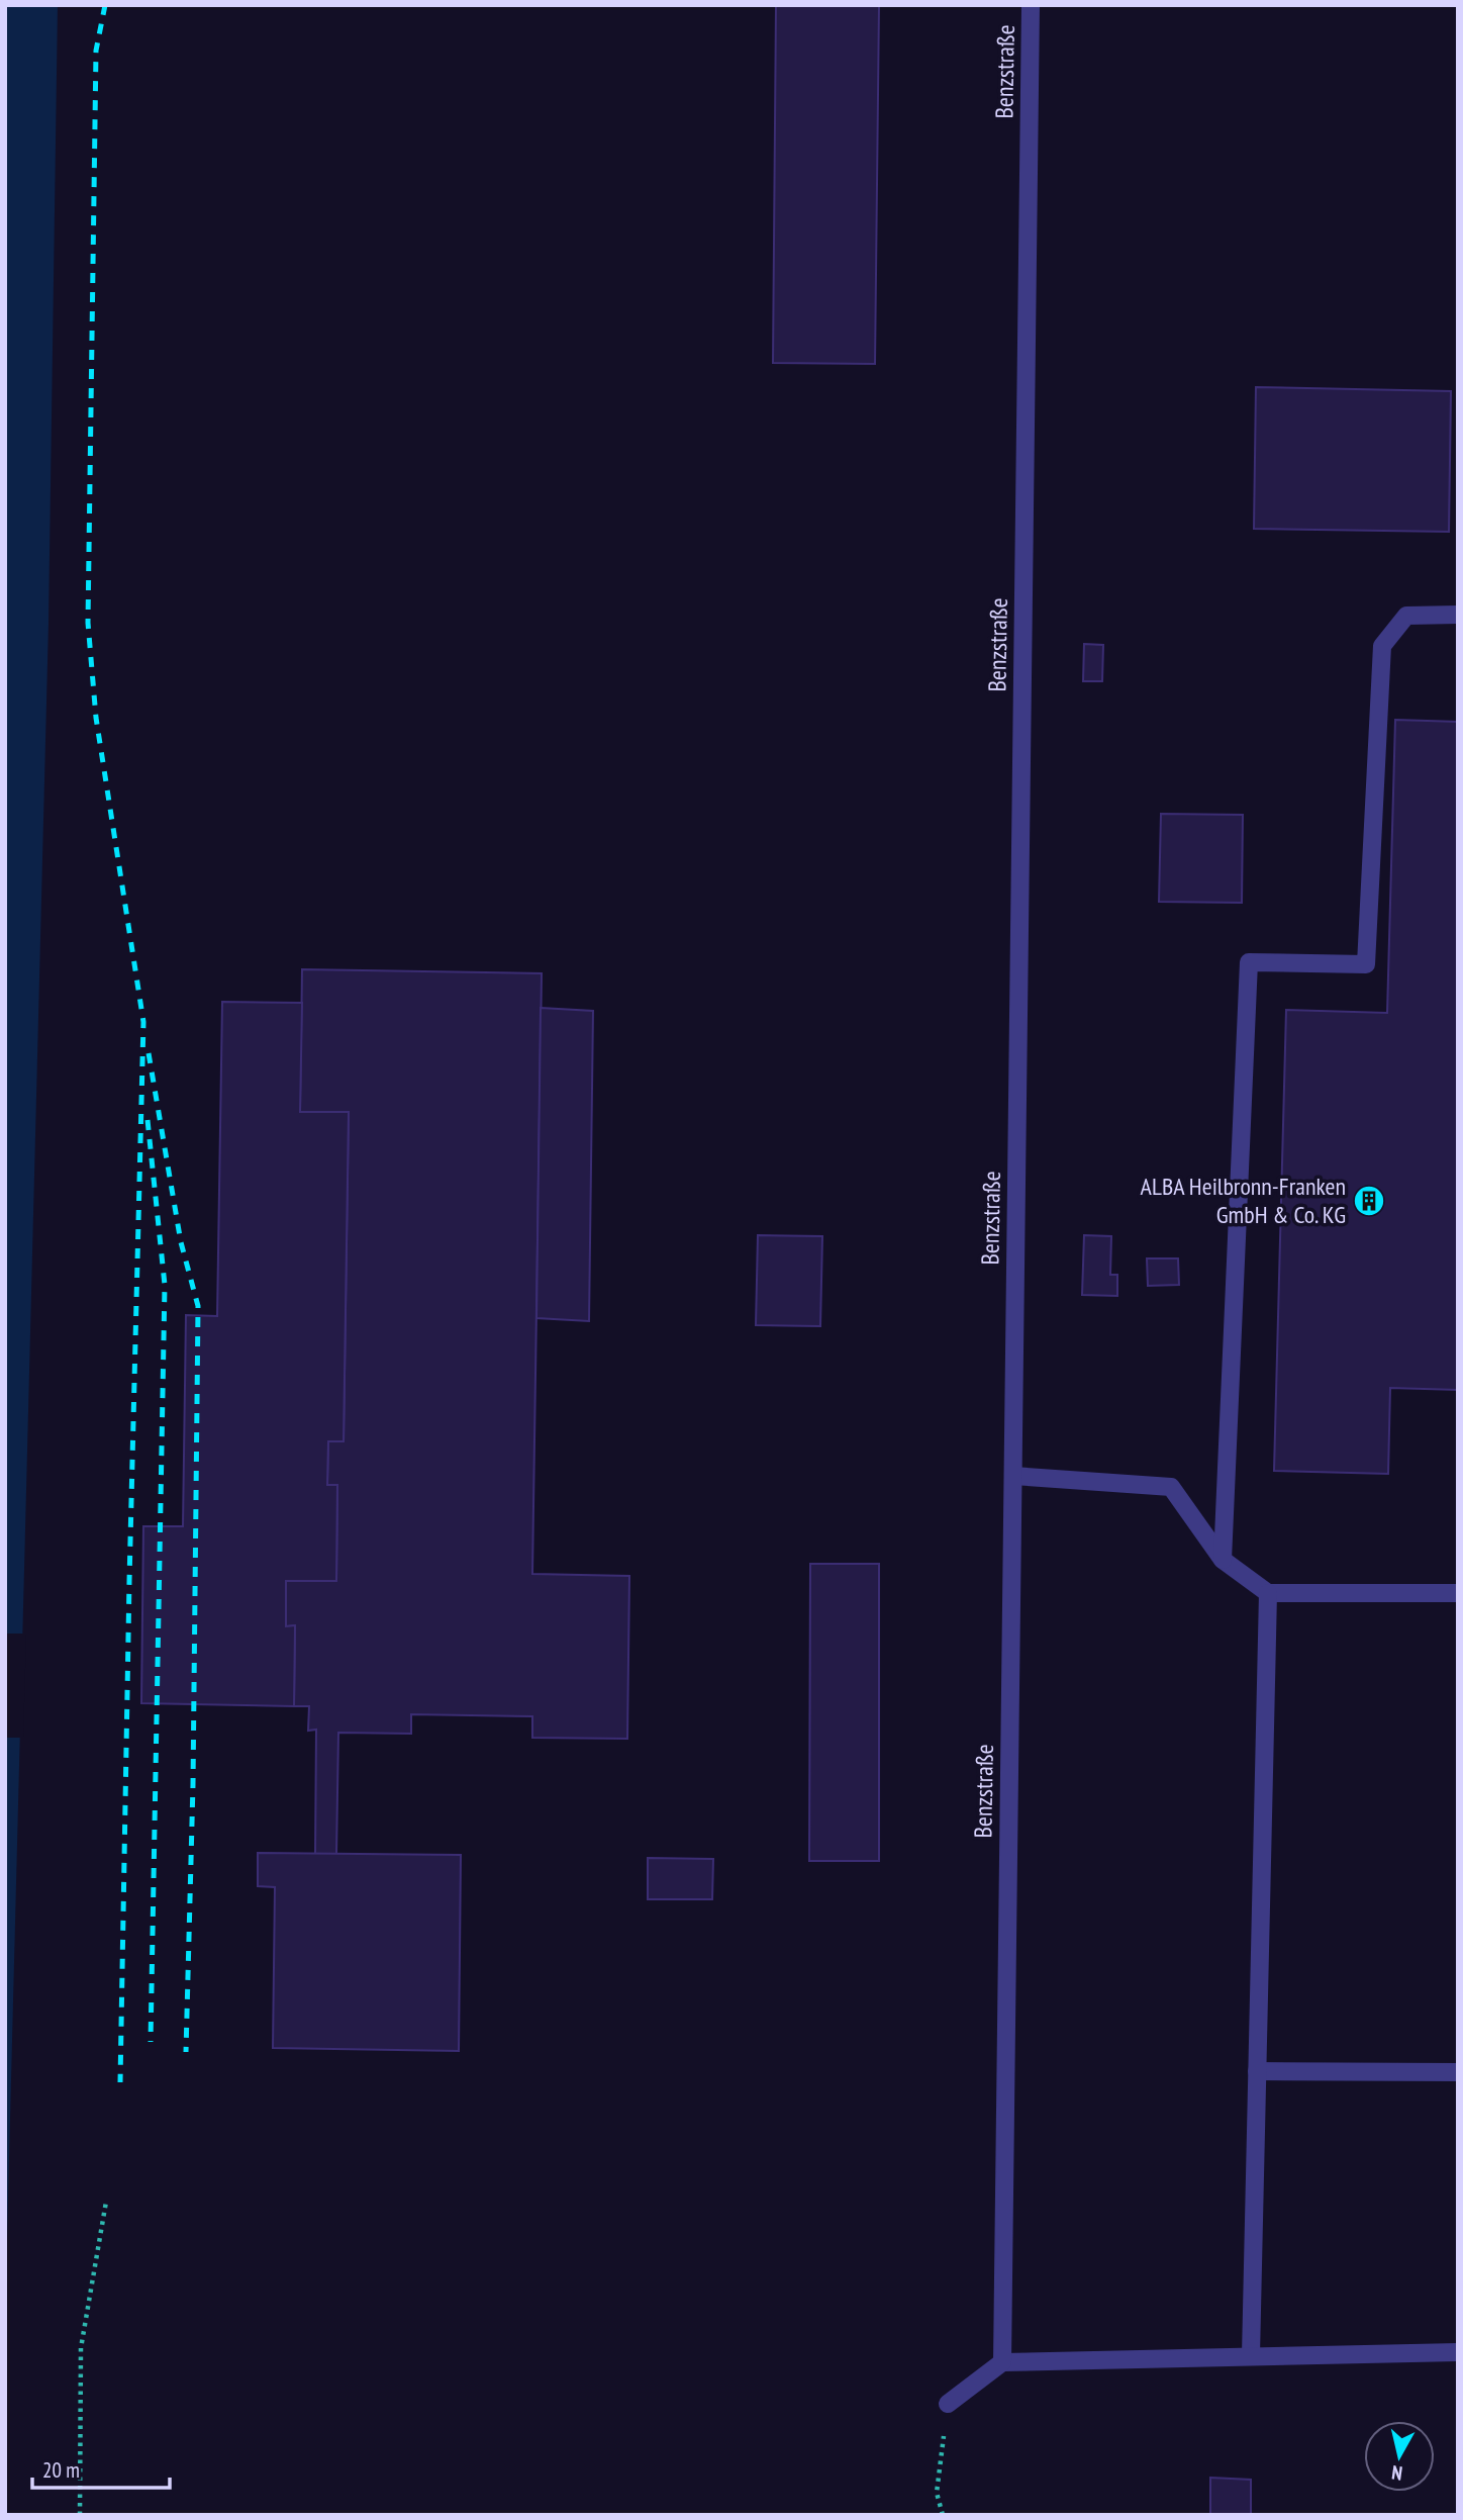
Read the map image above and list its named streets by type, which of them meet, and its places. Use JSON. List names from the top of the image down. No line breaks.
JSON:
{"streets":{"street":["Benzstraße"]},"places":{"building":["ALBA Heilbronn-Franken GmbH & Co. KG"]},"scale_bar":"20 m","north":"bottom"}
